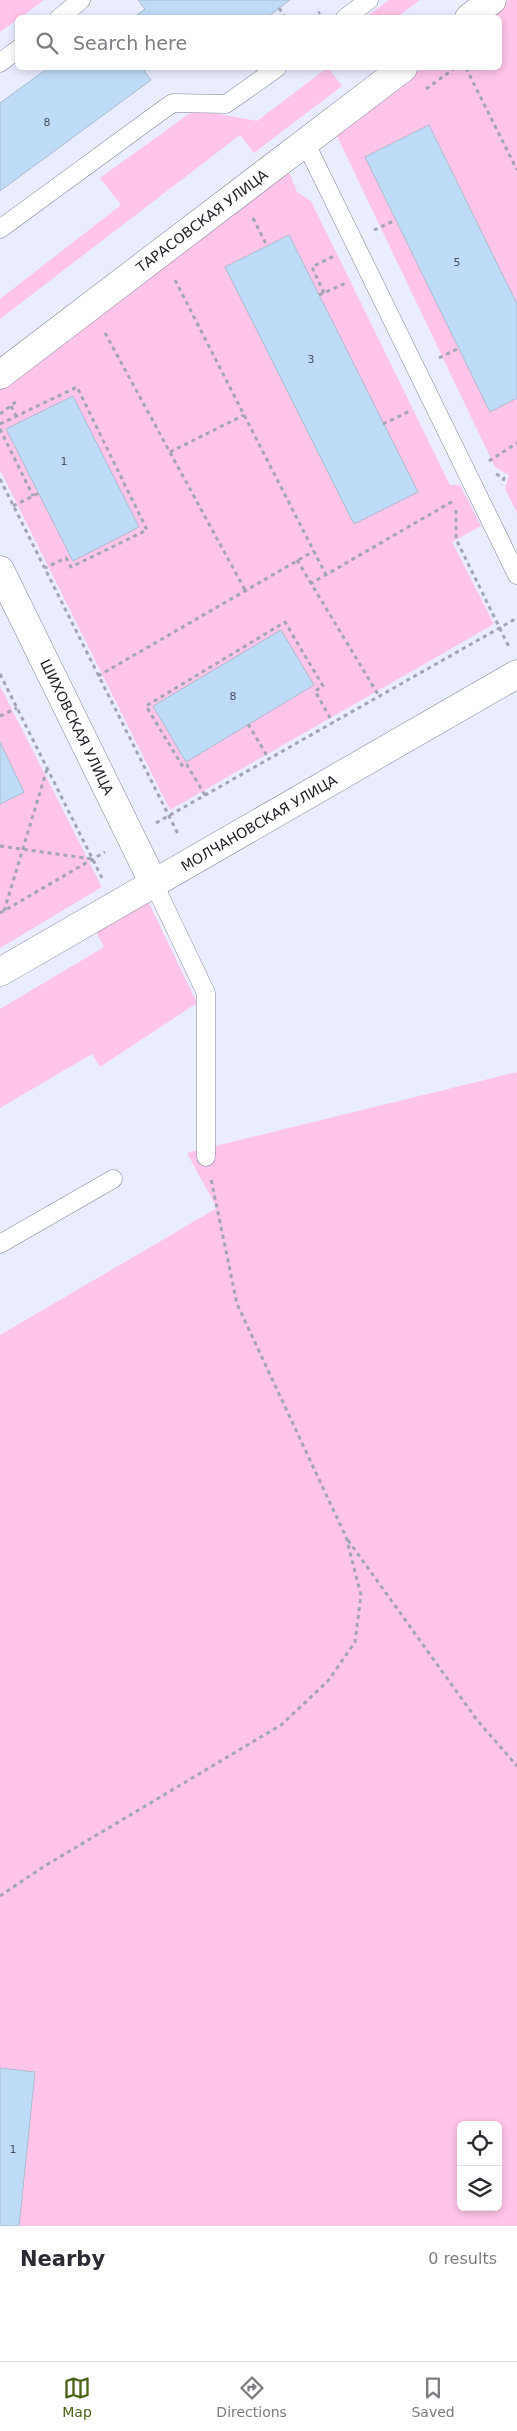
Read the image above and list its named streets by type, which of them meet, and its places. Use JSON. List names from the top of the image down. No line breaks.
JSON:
{"streets":{"street":["ТАРАСОВСКАЯ УЛИЦА","ШИХОВСКАЯ УЛИЦА","МОЛЧАНОВСКАЯ УЛИЦА"]},"crossings":[["ШИХОВСКАЯ УЛИЦА","МОЛЧАНОВСКАЯ УЛИЦА"]],"house_numbers":["8","5","3","1","8","1"],"page":{"search":"Search here","heading":["Nearby","0 results"],"nav":["Map","Directions","Saved"]}}
